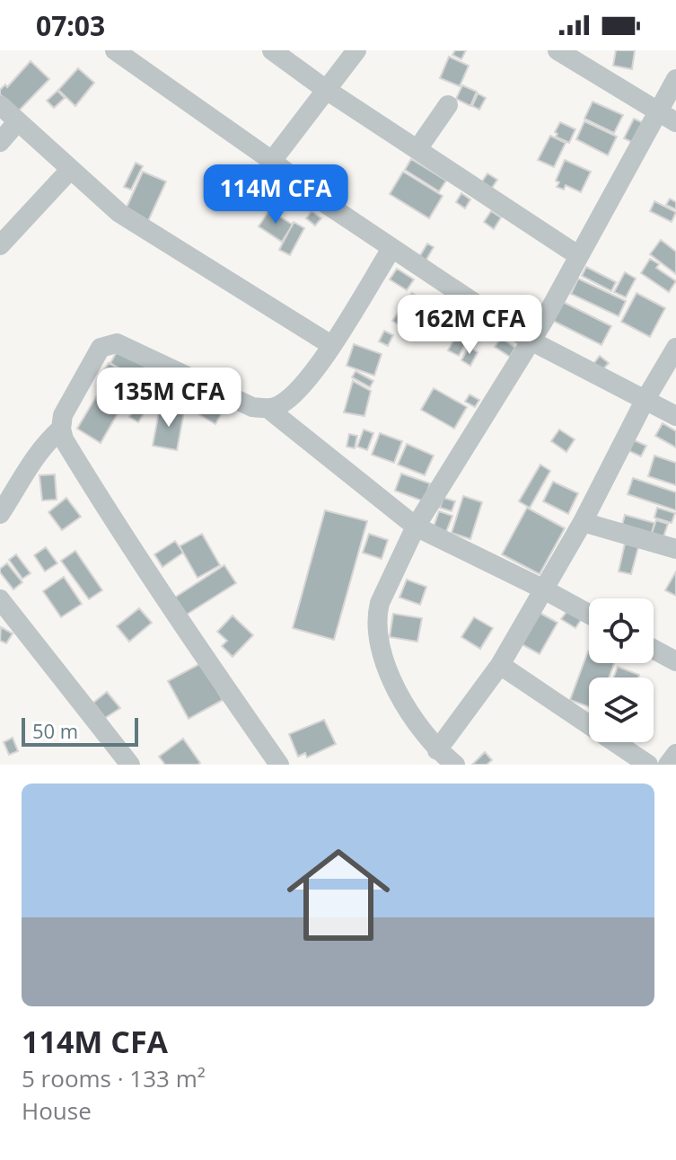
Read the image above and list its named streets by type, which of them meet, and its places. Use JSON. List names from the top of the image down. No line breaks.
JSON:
{"scale_bar":"50 m","page":{"status":"07:03","price":["114M CFA","162M CFA","135M CFA"],"scale":"50 m","list":[{"name":"114M CFA","note":"5 rooms · 133 m² · House"}]}}
